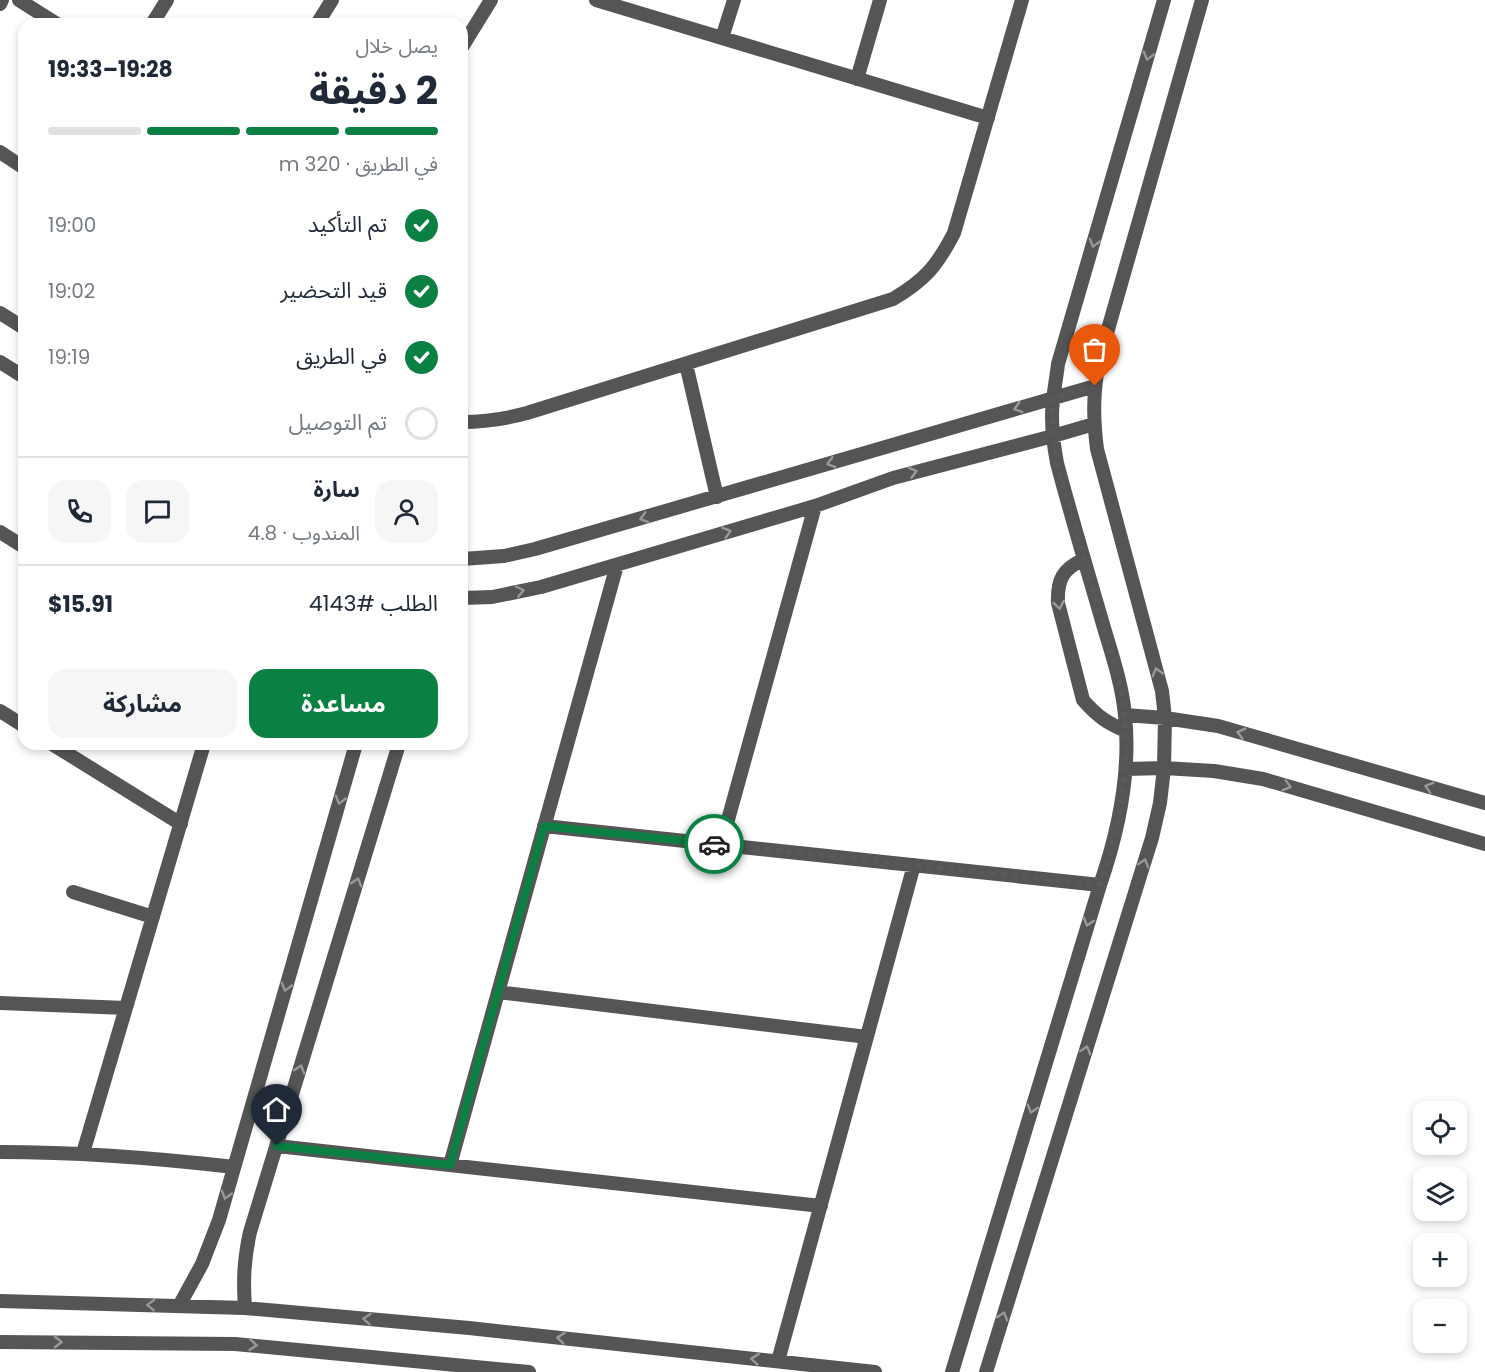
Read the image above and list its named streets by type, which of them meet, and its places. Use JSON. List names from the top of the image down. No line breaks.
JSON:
{"page":{"heading":["2 دقيقة","يصل خلال","19:28–19:33"],"panel":["سارة","المندوب · 4.8","الطلب #4143","$15.91"],"bar":"في الطريق · 320 m","list":[["تم التأكيد","19:00"],["قيد التحضير","19:02"],["في الطريق","19:19"],"تم التوصيل"],"buttons":["مساعدة","مشاركة"],"map_buttons":["+","−"]}}
